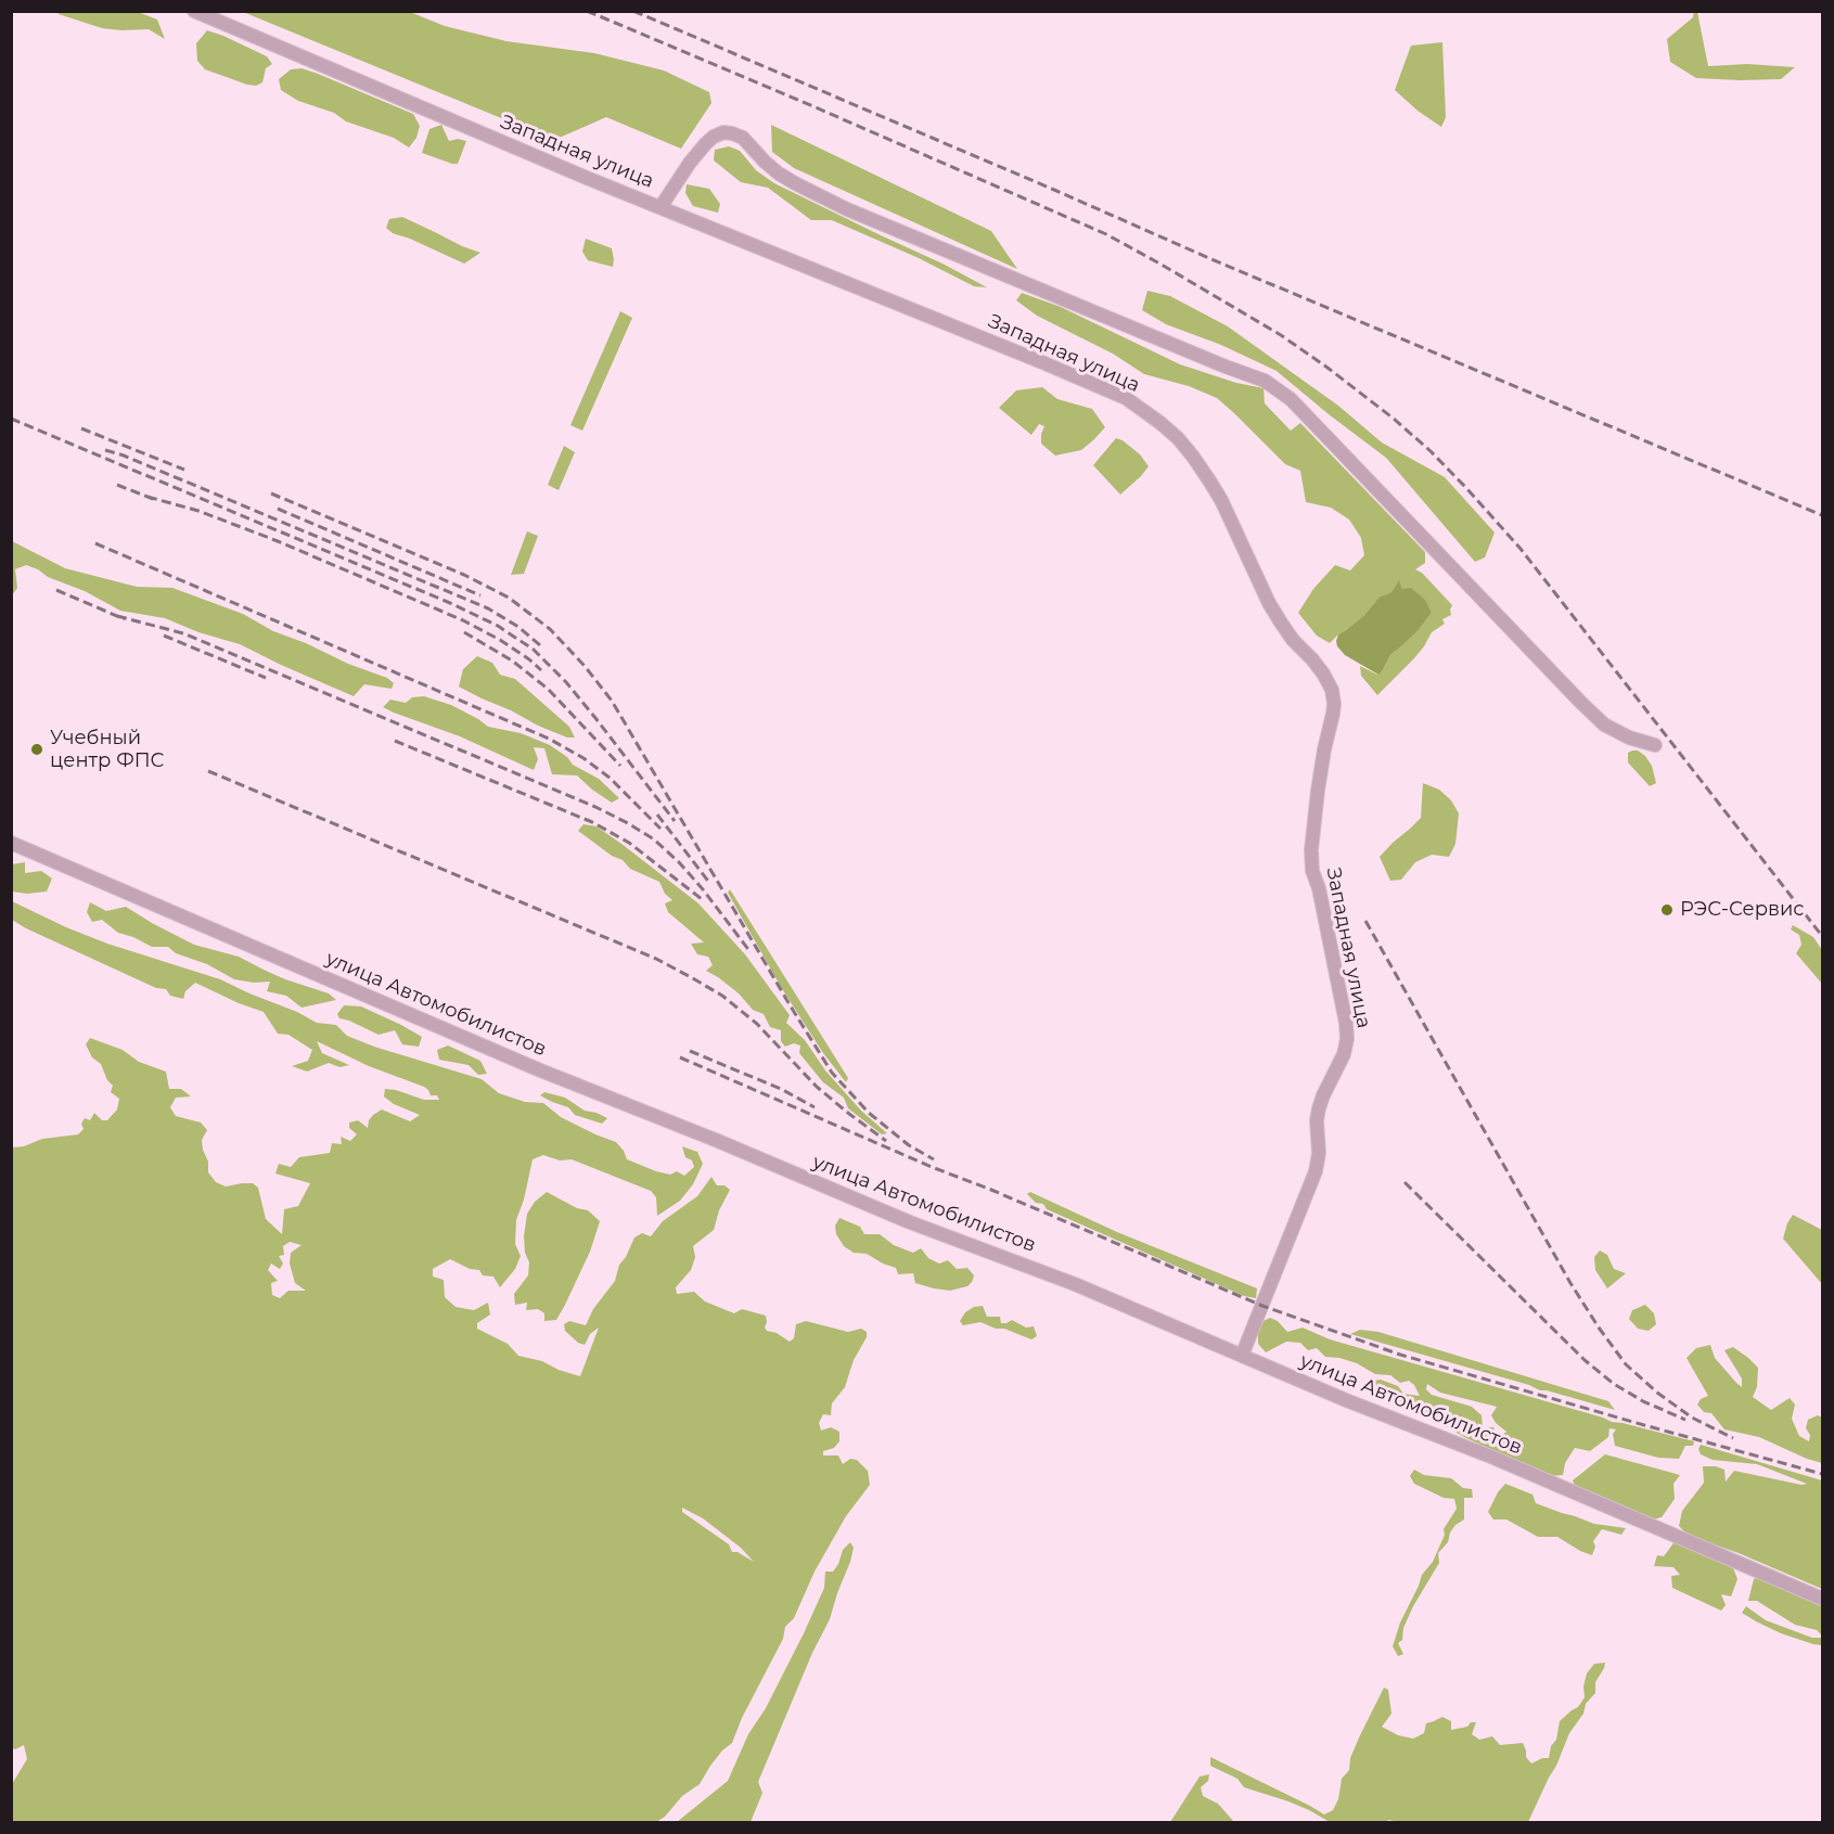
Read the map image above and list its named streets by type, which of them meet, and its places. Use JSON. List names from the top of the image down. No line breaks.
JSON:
{"streets":{"street":["Западная улица","улица Автомобилистов"]},"crossings":[["Западная улица","улица Автомобилистов"]],"places":["Учебный центр ФПС","РЭС-Сервис"]}
